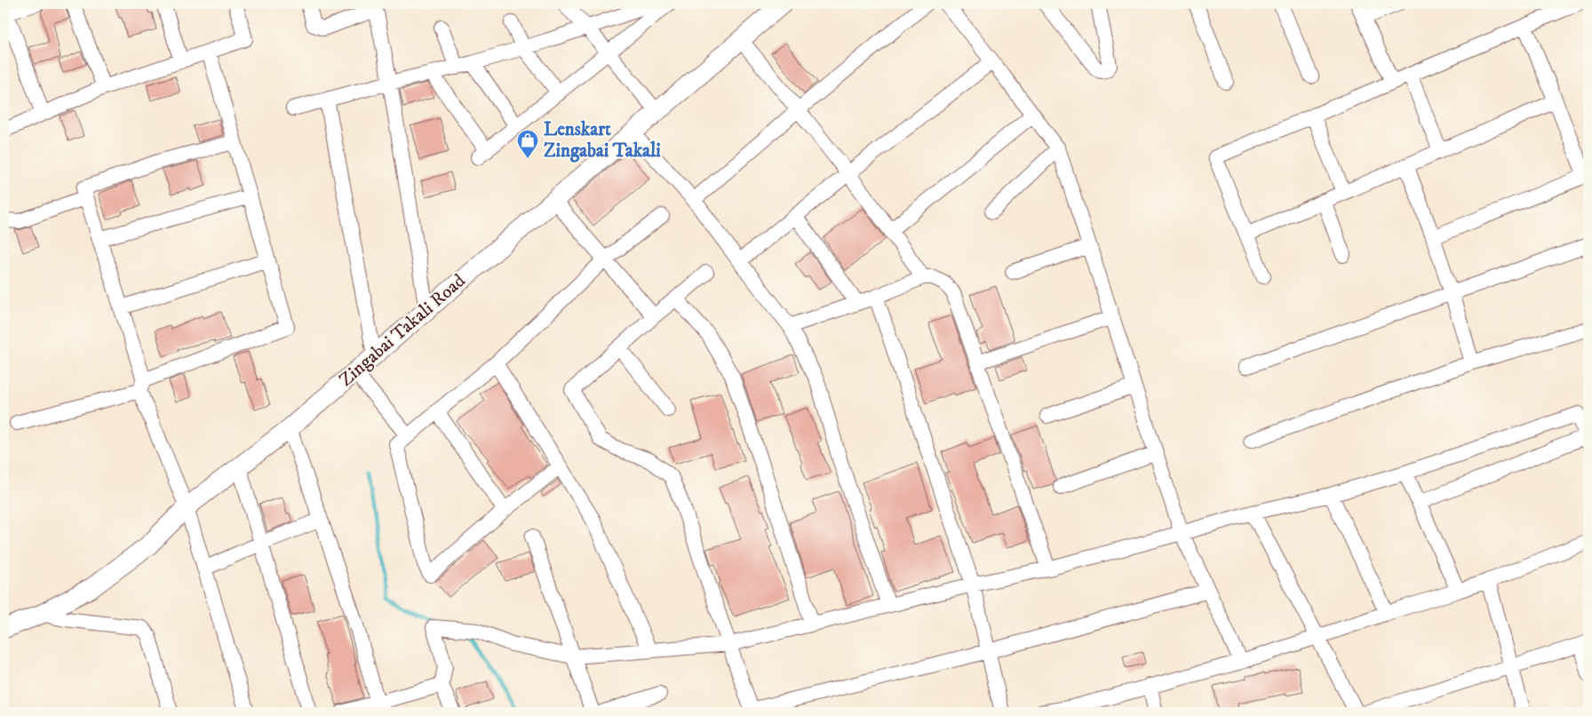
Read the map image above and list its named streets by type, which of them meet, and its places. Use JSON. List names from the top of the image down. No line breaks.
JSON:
{"streets":{"street":["Zingabai Takali Road"]},"places":{"shop":["Lenskart Zingabai Takali"]}}
